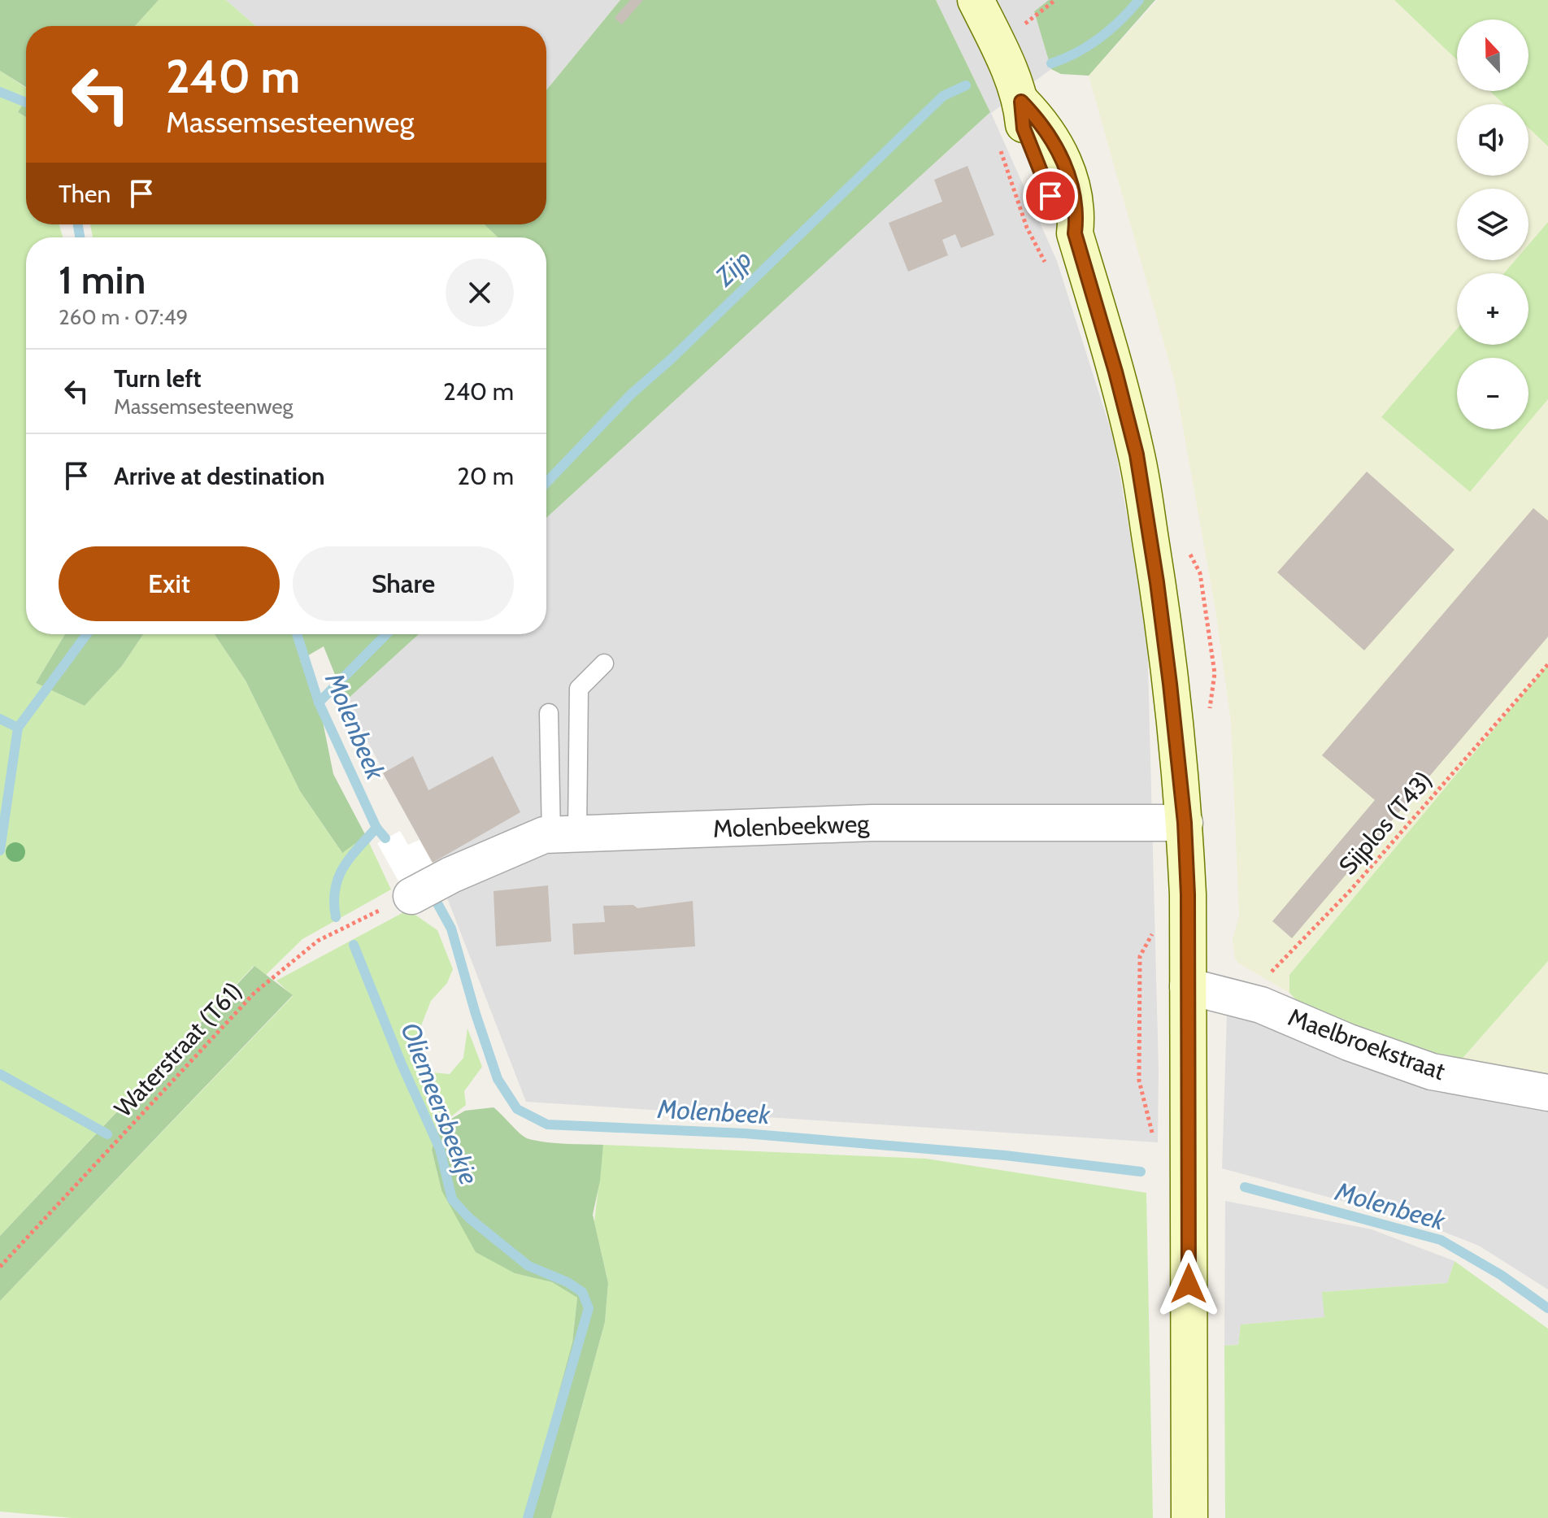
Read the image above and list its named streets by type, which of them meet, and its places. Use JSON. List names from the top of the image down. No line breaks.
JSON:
{"streets":{"street":["Molenbeekweg","Maelbroekstraat"],"path":["Sijplos (T43)","Waterstraat (T61)"]},"crossings":[["Sijplos (T43)","Maelbroekstraat"],["Molenbeekweg","Waterstraat (T61)"]],"water":["Zijp","Molenbeek","Oliemeersbeekje"],"north":"top","page":{"map_buttons":["+","−"],"turn":["240 m","Massemsesteenweg"],"then":"Then","heading":["1 min","260 m · 07:49"],"list":[{"name":"Turn left","note":"Massemsesteenweg","value":"240 m"},{"name":"Arrive at destination","value":"20 m"}],"buttons":["Exit","Share"]}}
